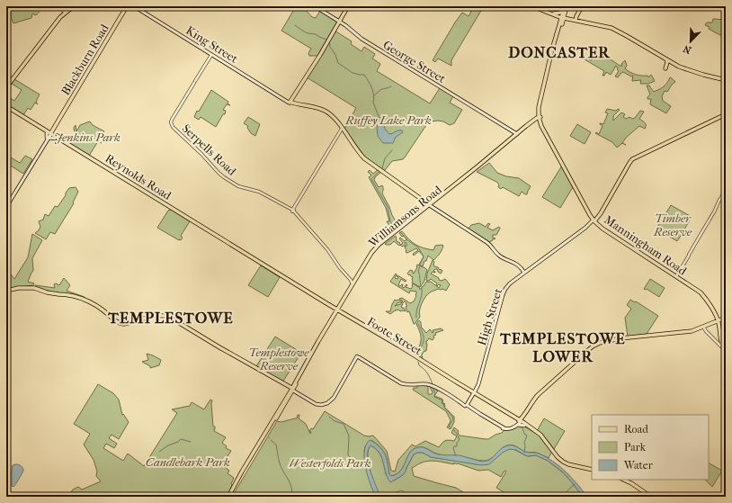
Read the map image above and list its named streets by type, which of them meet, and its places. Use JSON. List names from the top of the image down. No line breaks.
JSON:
{"streets":{"main road":["King Street","Blackburn Road","George Street","Reynolds Road","Williamsons Road","Manningham Road","High Street","Foote Street"],"street":["Serpells Road"]},"crossings":[["King Street","Serpells Road"],["King Street","Williamsons Road"],["Blackburn Road","Reynolds Road"],["George Street","Williamsons Road"],["Serpells Road","Williamsons Road"],["Reynolds Road","Foote Street"],["Williamsons Road","Manningham Road"],["Williamsons Road","Foote Street"],["Manningham Road","High Street"],["High Street","Foote Street"]],"districts":["DONCASTER","TEMPLESTOWE","TEMPLESTOWE LOWER"],"parks":["Ruffey Lake Park","Jenkins Park","Timber Reserve","Templestowe Reserve","Candlebark Park","Westerfolds Park"],"legend":["Road","Park","Water"],"north":"bottom left"}
